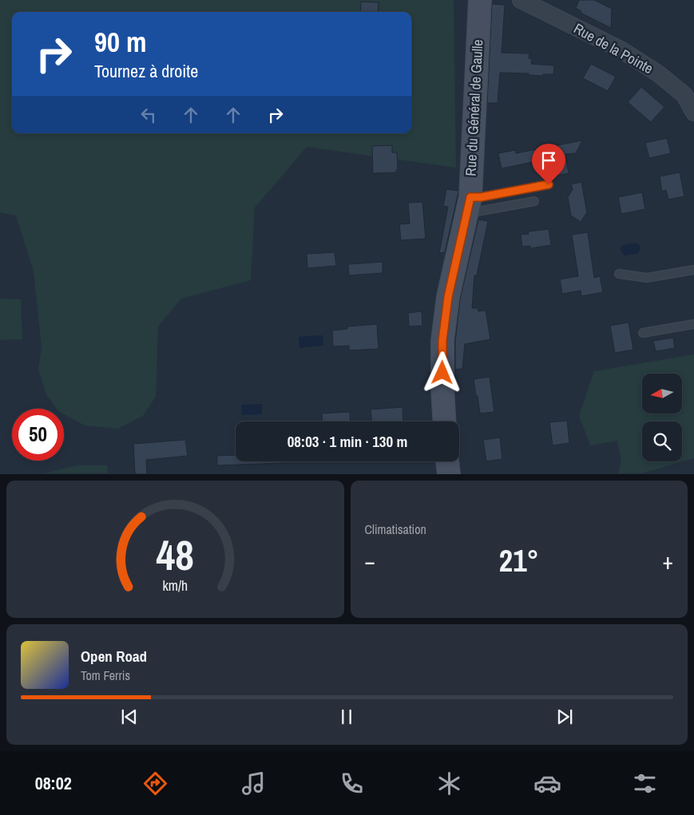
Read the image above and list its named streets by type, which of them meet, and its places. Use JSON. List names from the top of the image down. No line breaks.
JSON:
{"streets":{"main road":["Rue du Général de Gaulle"],"street":["Rue de la Pointe"]},"north":"left","page":{"turn":["90 m","Tournez à droite"],"limit":"50","trip":"08:03 · 1 min · 130 m","tile":"Climatisation","heat":["−","21°","+"],"song":["Open Road","Tom Ferris"],"tabs":"08:02","gauge":["48","km/h"]}}
